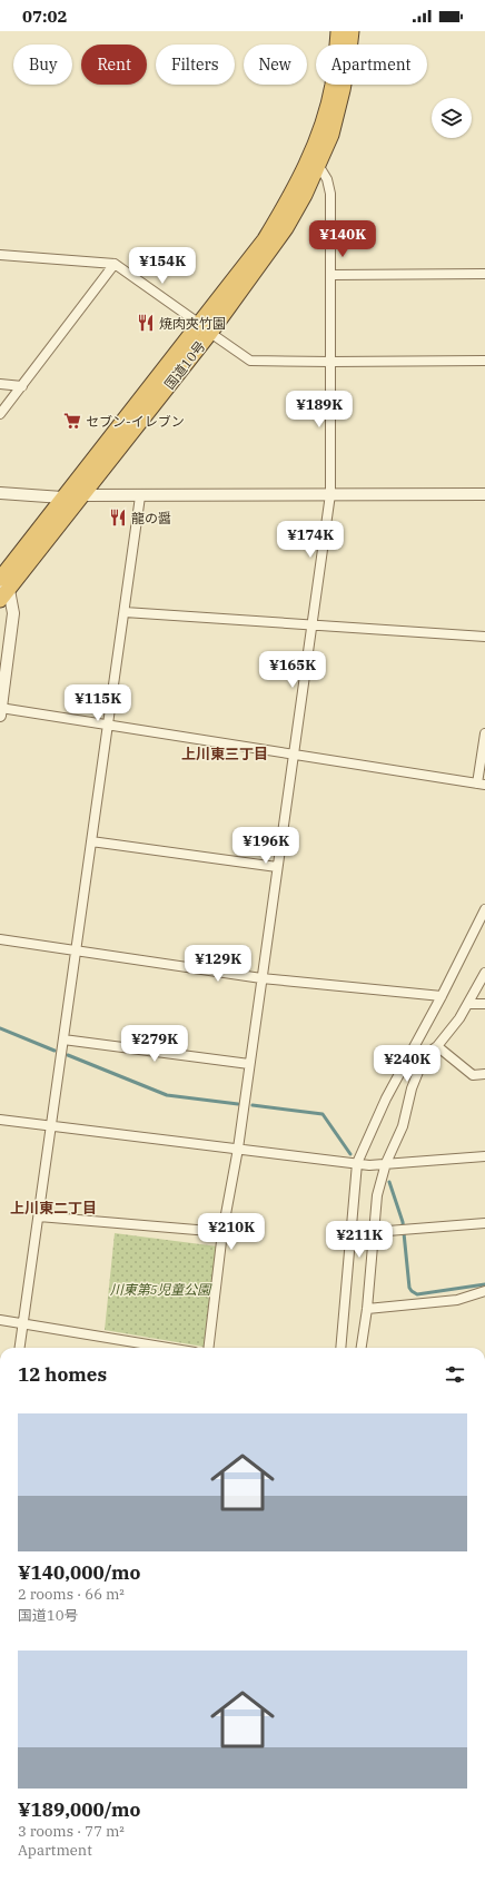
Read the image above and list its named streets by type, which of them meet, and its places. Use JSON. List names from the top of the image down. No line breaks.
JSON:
{"streets":{"highway":["国道10号"]},"districts":["上川東三丁目","上川東二丁目"],"parks":["川東第5児童公園"],"places":{"restaurant":["焼肉夾竹園","龍の醤"],"supermarket":["セブン-イレブン"]},"page":{"status":"07:02","chip":["Buy","Rent","Filters","New","Apartment"],"price":["¥140K","¥154K","¥189K","¥174K","¥165K","¥115K","¥196K","¥129K","¥279K","¥240K","¥210K","¥211K"],"heading":"12 homes","list":[{"name":"¥140,000/mo","note":"2 rooms · 66 m² · 国道10号"},{"name":"¥189,000/mo","note":"3 rooms · 77 m² · Apartment"}]}}
